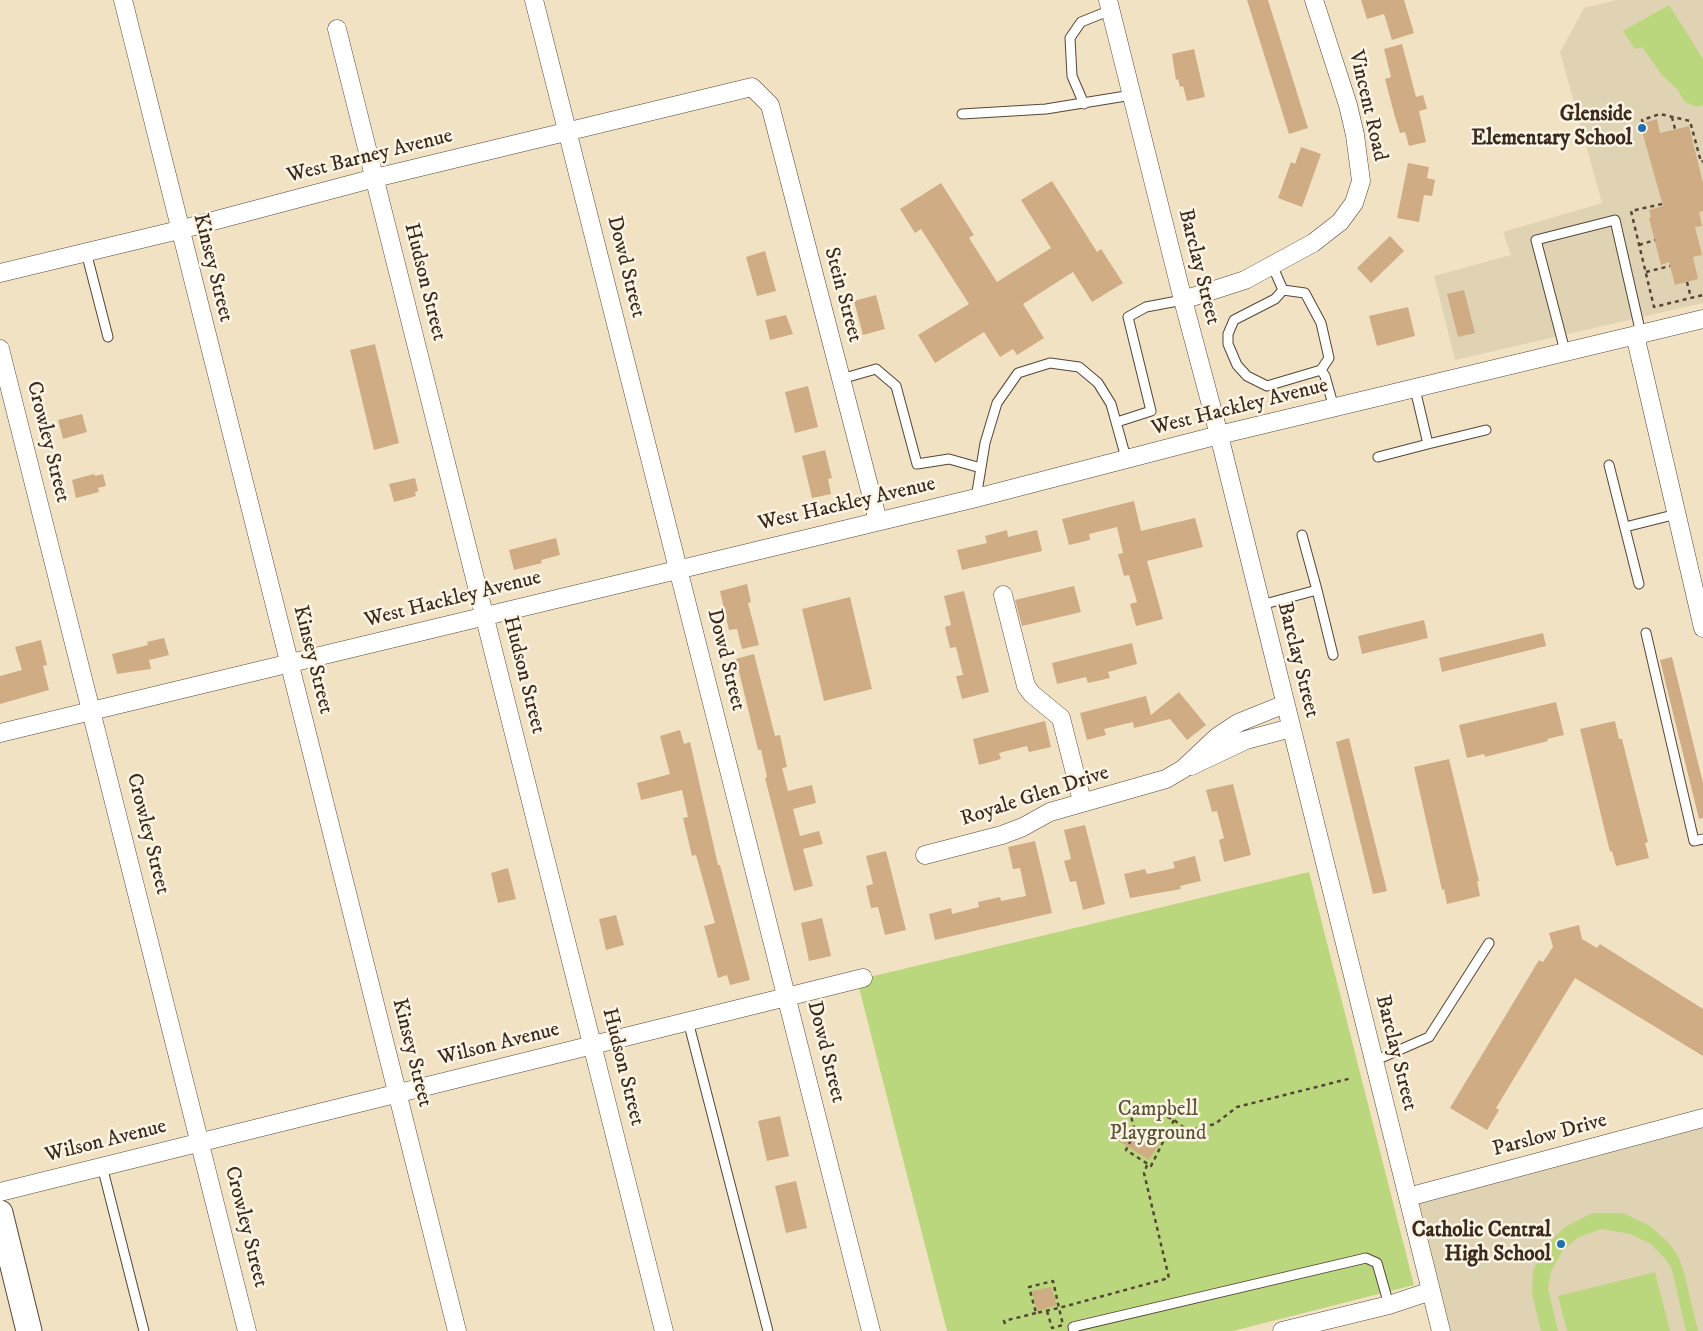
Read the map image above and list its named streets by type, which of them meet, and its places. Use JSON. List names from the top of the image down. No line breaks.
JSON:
{"streets":{"street":["Vincent Road","West Barney Avenue","Dowd Street","Barclay Street","Kinsey Street","Hudson Street","Stein Street","West Hackley Avenue","Crowley Street","Royale Glen Drive","Wilson Avenue","Parslow Drive"]},"crossings":[["Vincent Road","Barclay Street"],["West Barney Avenue","Dowd Street"],["West Barney Avenue","Kinsey Street"],["West Barney Avenue","Hudson Street"],["West Barney Avenue","Stein Street"],["Dowd Street","West Hackley Avenue"],["Dowd Street","Wilson Avenue"],["Barclay Street","West Hackley Avenue"],["Barclay Street","Royale Glen Drive"],["Barclay Street","Parslow Drive"],["Kinsey Street","West Hackley Avenue"],["Kinsey Street","Wilson Avenue"],["Hudson Street","West Hackley Avenue"],["Hudson Street","Wilson Avenue"],["Stein Street","West Hackley Avenue"],["West Hackley Avenue","Crowley Street"],["Crowley Street","Wilson Avenue"]],"parks":["Campbell Playground"],"places":["Glenside Elementary School","Catholic Central High School"]}
